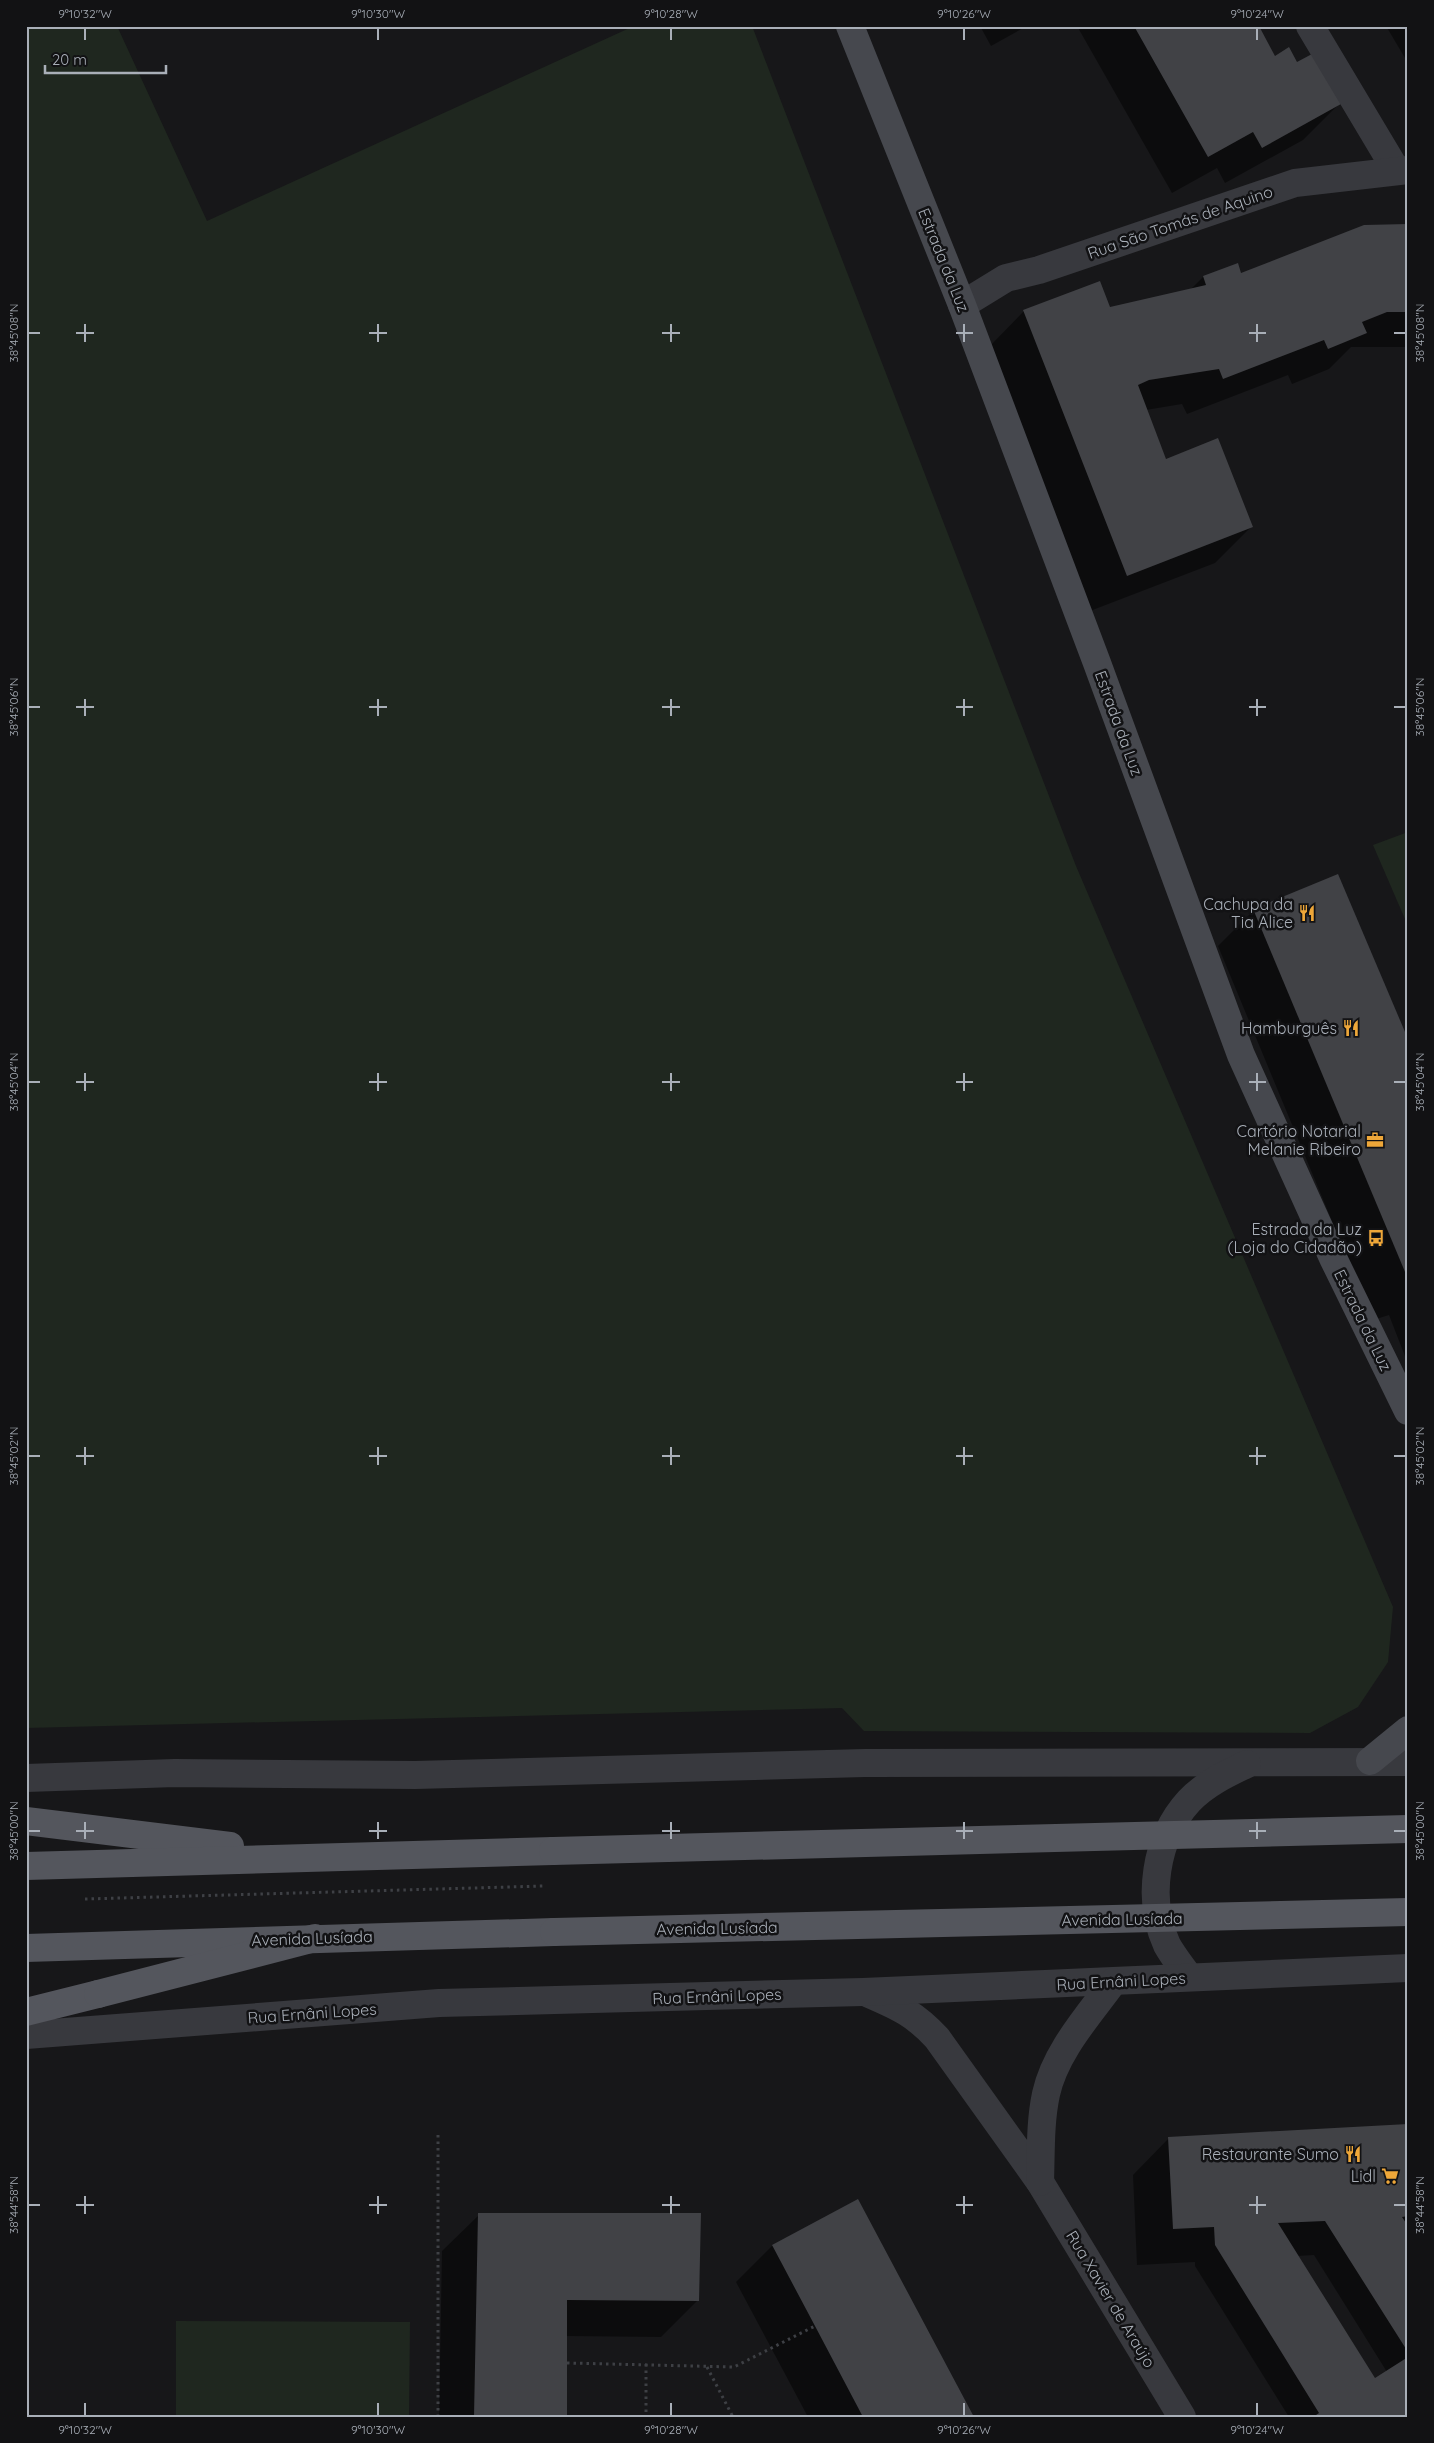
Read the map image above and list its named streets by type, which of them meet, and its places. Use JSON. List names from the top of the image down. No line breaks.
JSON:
{"streets":{"main road":["Estrada da Luz","Avenida Lusíada"],"street":["Rua São Tomás de Aquino","Rua Ernâni Lopes","Rua Xavier de Araújo"]},"crossings":[["Rua São Tomás de Aquino","Estrada da Luz"],["Rua Ernâni Lopes","Rua Xavier de Araújo"]],"places":{"restaurant":["Cachupa da Tia Alice","Hamburguês","Restaurante Sumo"],"office":["Cartório Notarial Melanie Ribeiro"],"bus stop":["Estrada da Luz (Loja do Cidadão)"],"supermarket":["Lidl"]},"scale_bar":"20 m","coordinates":["9°10'32\"W","9°10'30\"W","9°10'28\"W","9°10'26\"W","9°10'24\"W","38°45'08\"N","38°45'06\"N","38°45'04\"N","38°45'02\"N","38°45'00\"N","38°44'58\"N"]}
